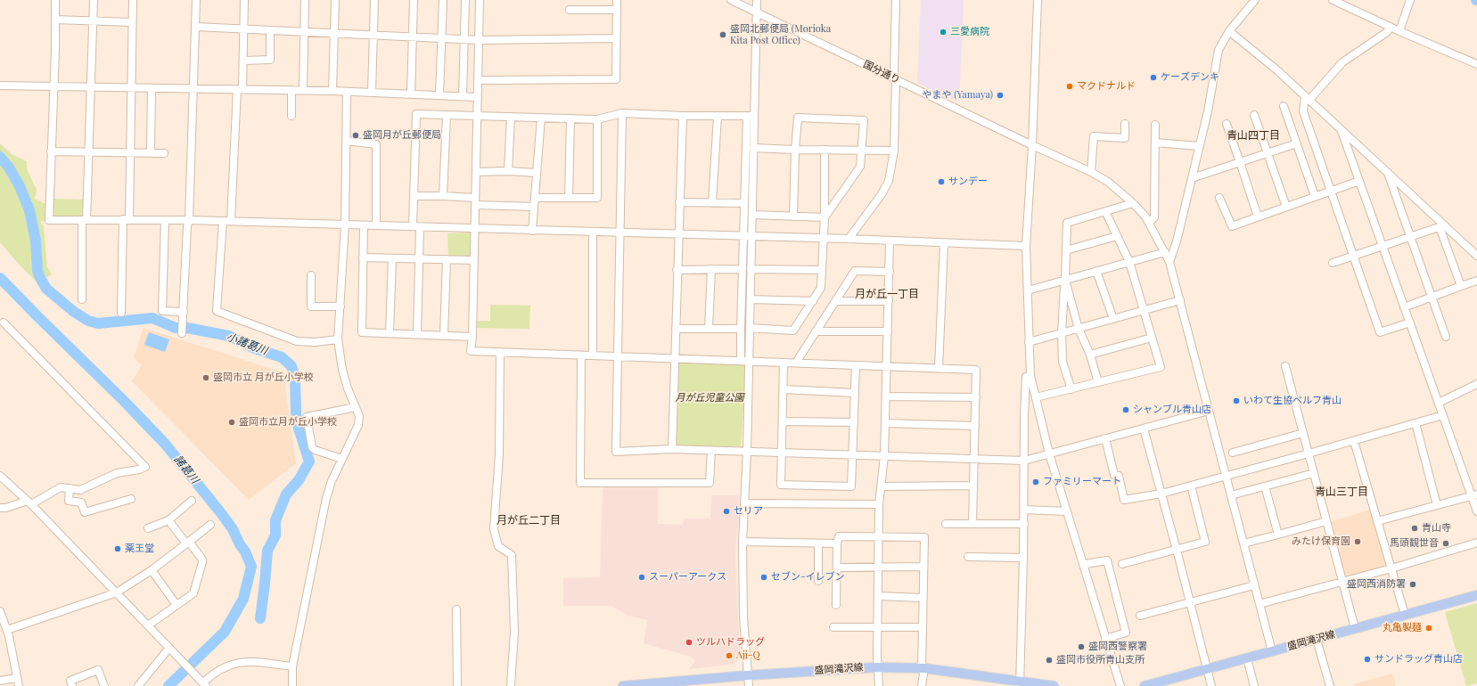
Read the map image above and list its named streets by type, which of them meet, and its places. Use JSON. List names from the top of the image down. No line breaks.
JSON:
{"streets":{"main road":["盛岡滝沢線"],"street":["国分通り"]},"crossings":[["国分通り","盛岡滝沢線"]],"districts":["青山四丁目","月が丘一丁目","青山三丁目","月が丘二丁目"],"water":["小諸葛川","諸葛川"],"parks":["月が丘児童公園"],"places":["三愛病院","盛岡北郵便局 (Morioka Kita Post Office)","ケーズデンキ","マクドナルド","やまや (Yamaya)","盛岡月が丘郵便局","サンデー","盛岡市立 月が丘小学校","いわて生協ベルフ青山","シャンブル青山店","盛岡市立月が丘小学校","ファミリーマート","セリア","青山寺","みたけ保育園","馬頭観世音","薬王堂","スーパーアークス","セブン-イレブン","盛岡西消防署","丸亀製麺","ツルハドラッグ","盛岡西警察署","Aji-Q","サンドラッグ青山店","盛岡市役所青山支所"]}
